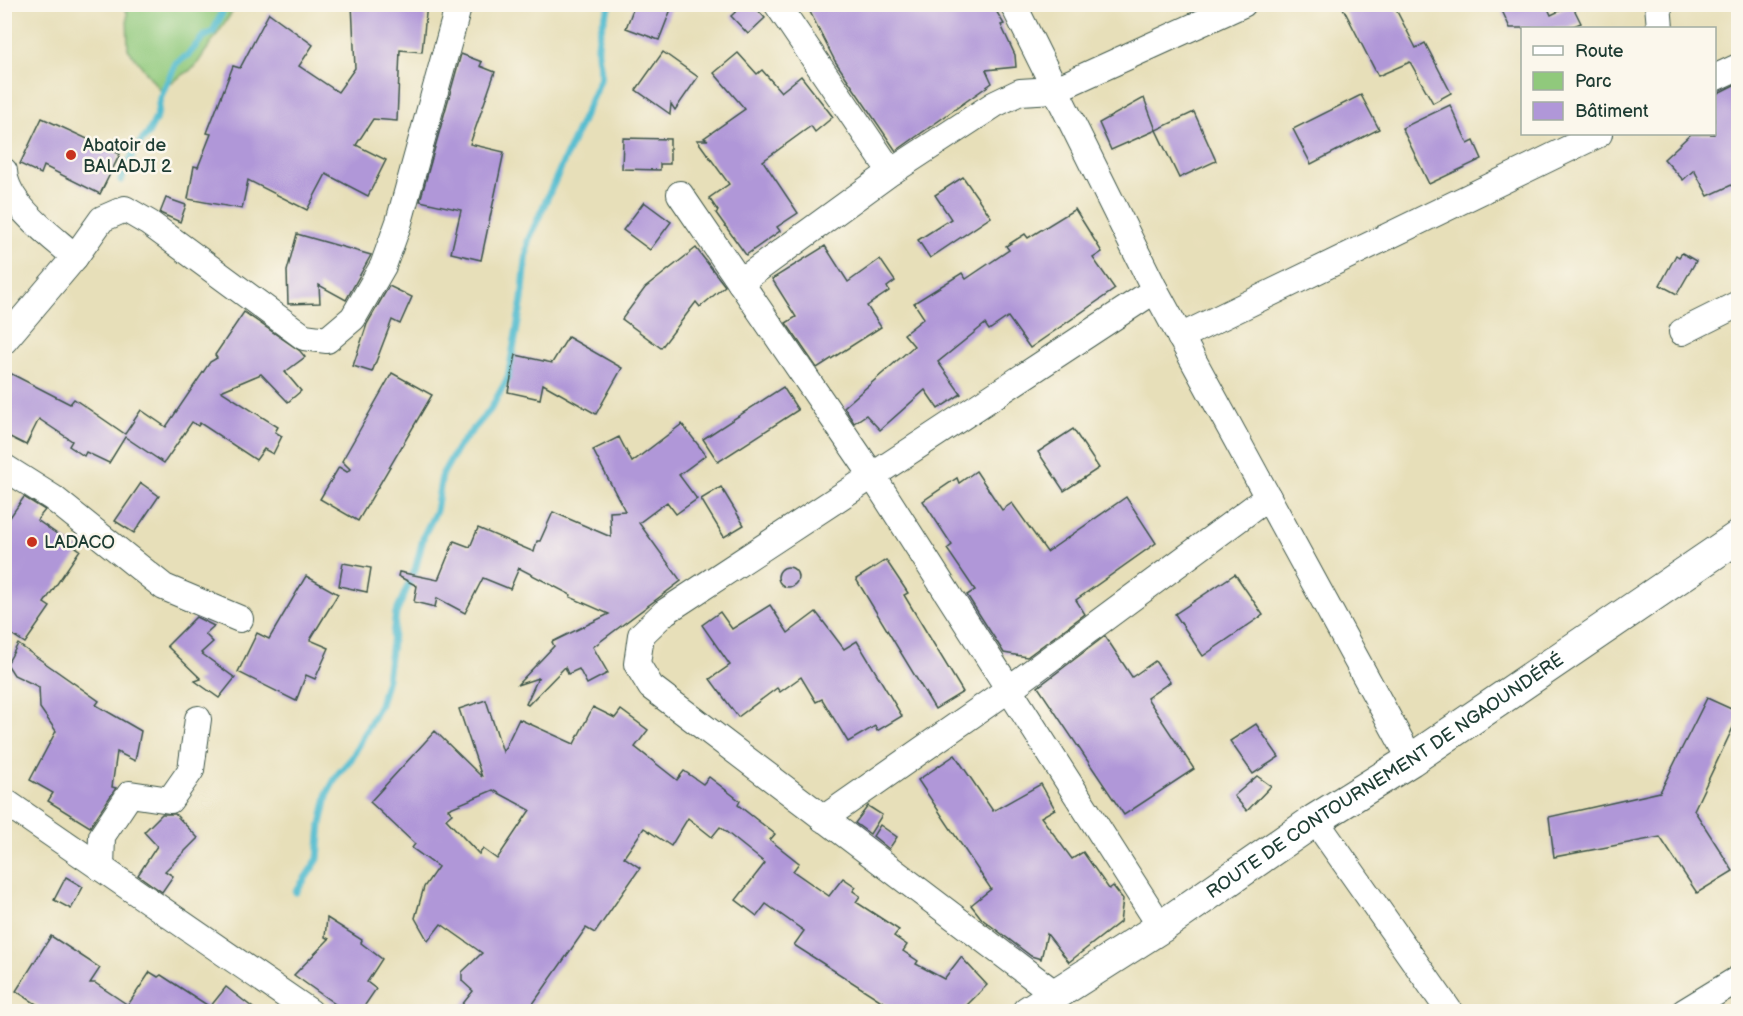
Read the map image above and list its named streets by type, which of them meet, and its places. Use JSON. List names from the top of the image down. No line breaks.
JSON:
{"streets":{"street":["ROUTE DE CONTOURNEMENT DE NGAOUNDÉRÉ"]},"places":["Abatoir de BALADJI 2","LADACO"],"legend":["Route","Parc","Bâtiment"]}
